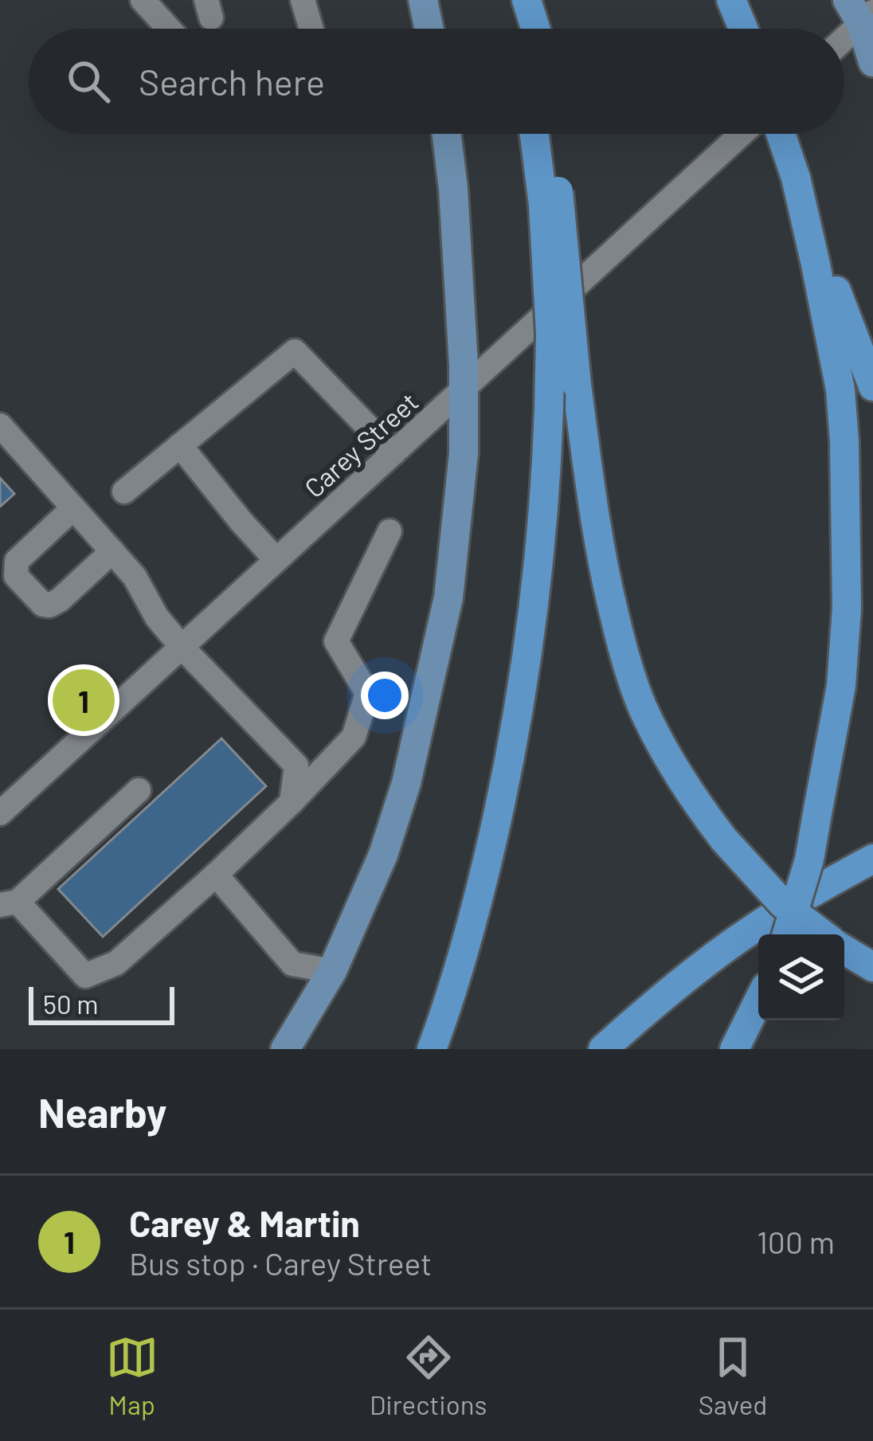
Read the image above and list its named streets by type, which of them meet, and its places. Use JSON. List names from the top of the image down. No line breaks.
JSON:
{"streets":{"street":["Carey Street"]},"scale_bar":"50 m","page":{"search":"Search here","pins":"1","scale":"50 m","heading":"Nearby","list":[{"mark":"1","name":"Carey & Martin","note":"Bus stop · Carey Street","value":"100 m"}],"nav":["Map","Directions","Saved"]}}
